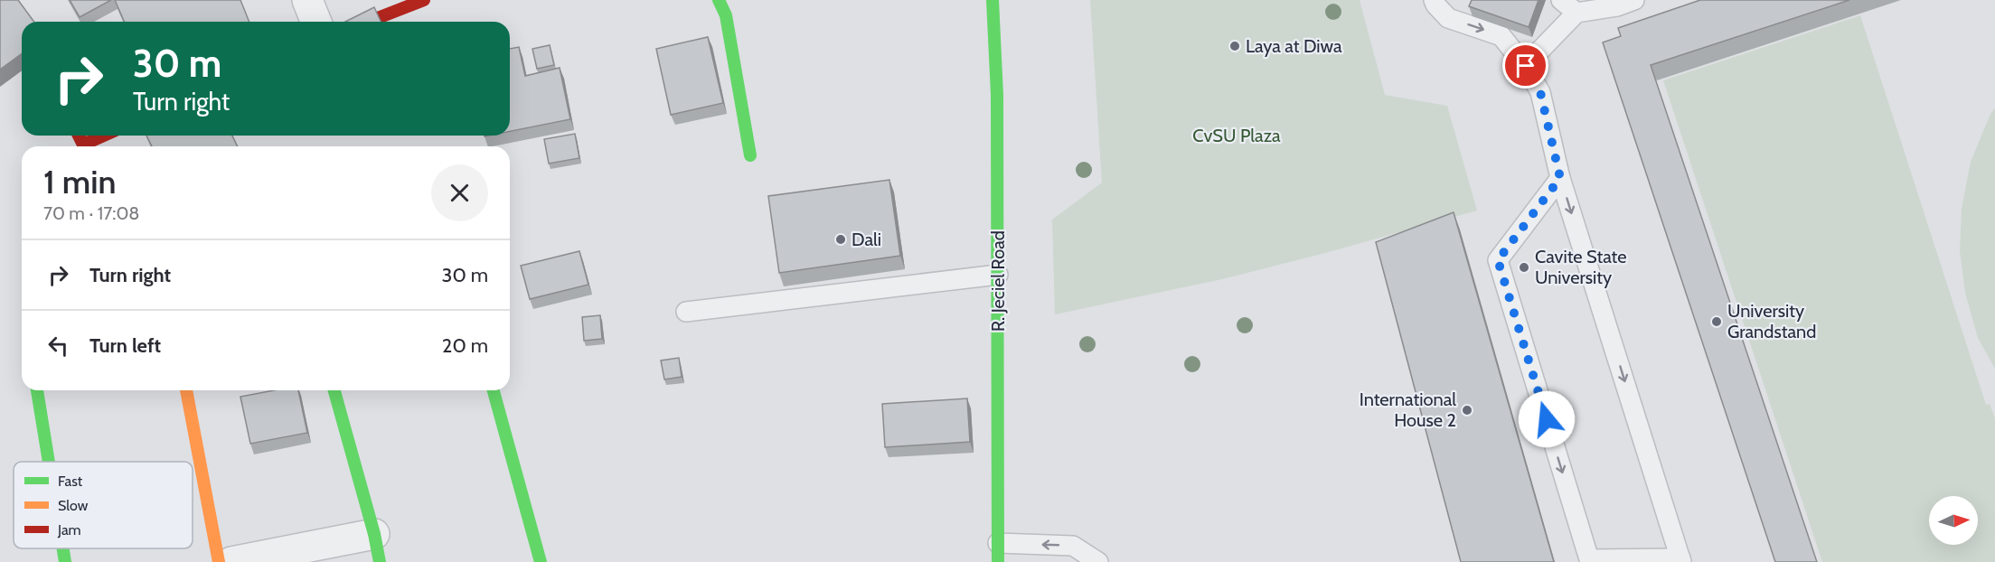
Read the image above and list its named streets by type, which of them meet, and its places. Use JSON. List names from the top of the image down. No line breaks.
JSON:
{"streets":{"street":["R. Jeciel Road"]},"parks":["CvSU Plaza"],"places":["Laya at Diwa","Dali","Cavite State University","University Grandstand","International House 2"],"legend":["Fast","Slow","Jam"],"north":"right","page":{"turn":["30 m","Turn right"],"heading":["1 min","70 m · 17:08"],"list":[{"name":"Turn right","value":"30 m"},{"name":"Turn left","value":"20 m"}]}}
